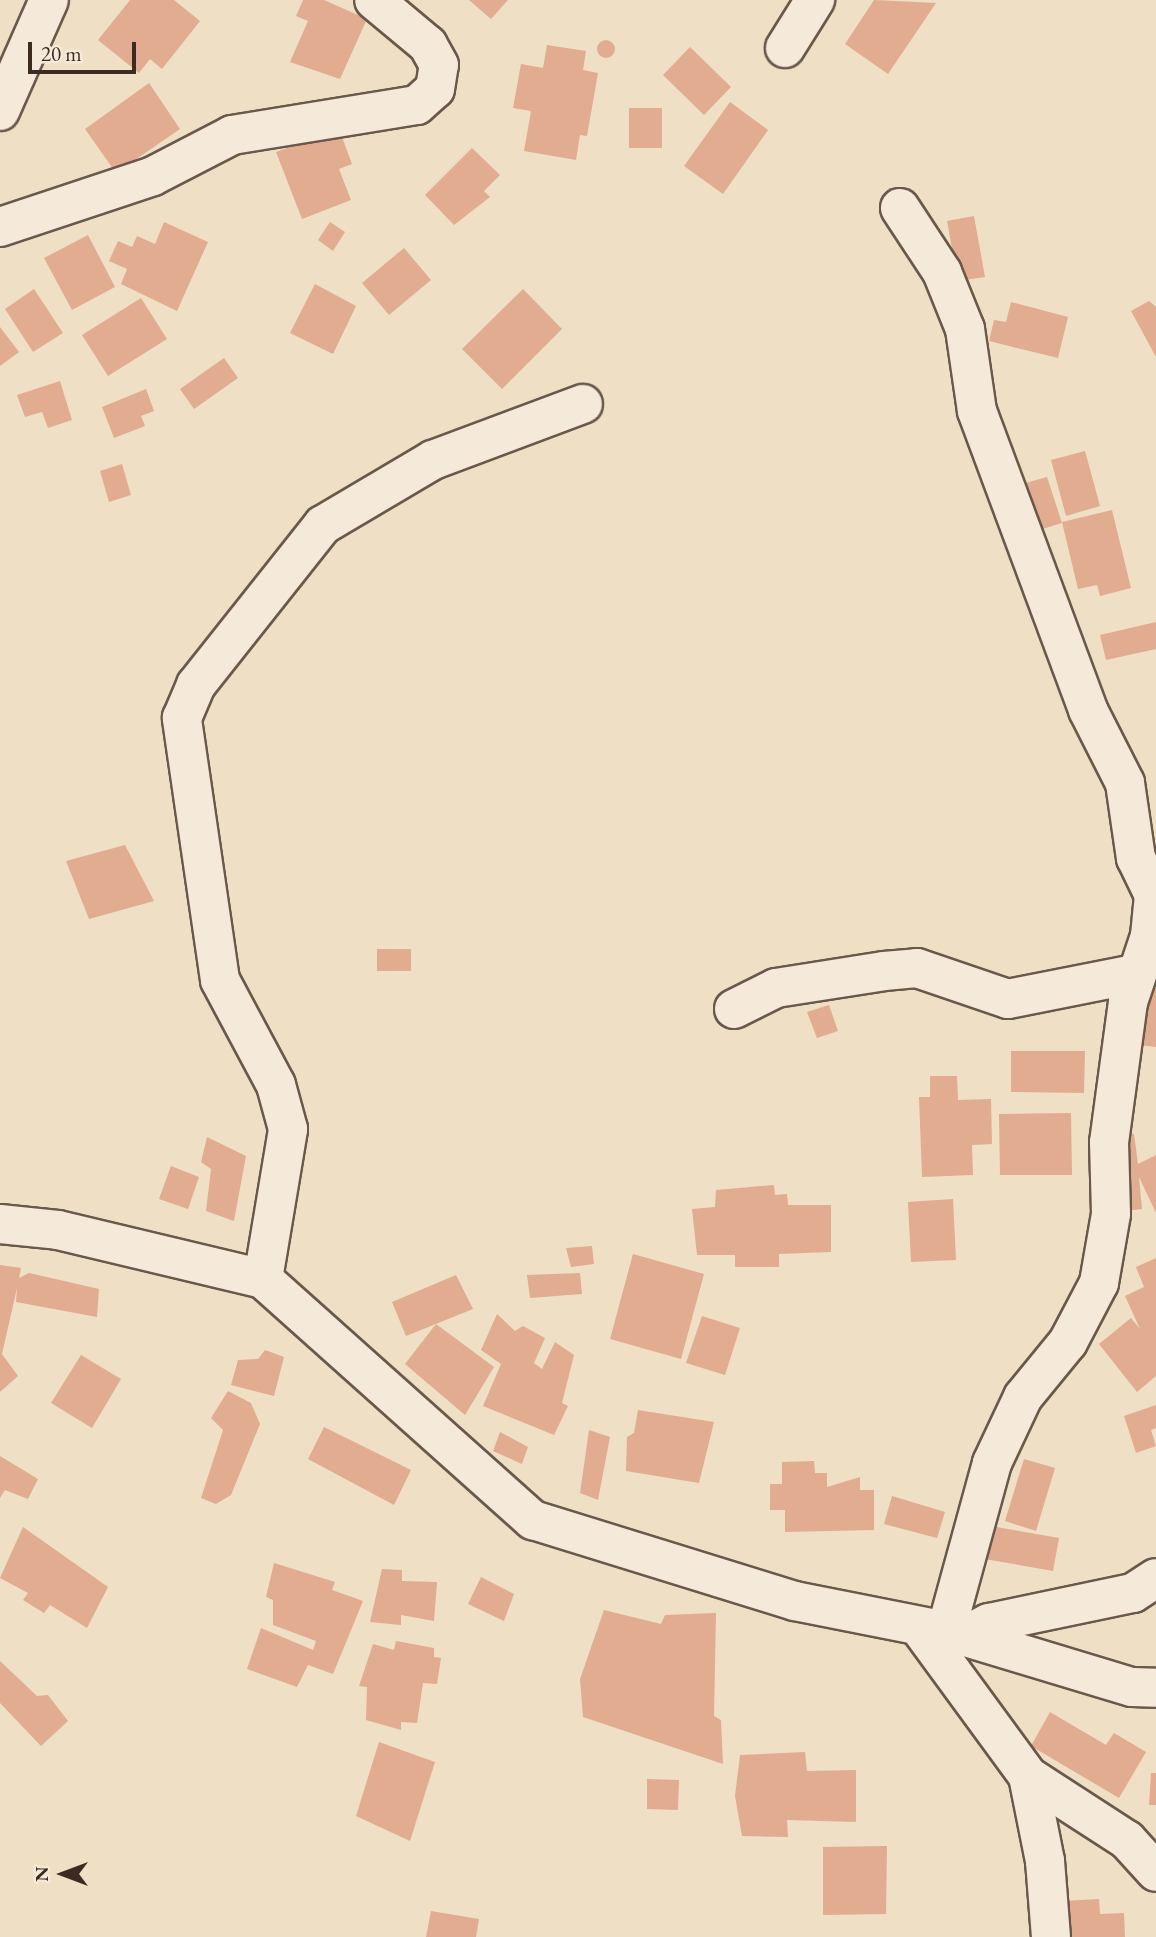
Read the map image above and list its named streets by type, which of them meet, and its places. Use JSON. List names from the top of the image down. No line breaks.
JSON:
{"scale_bar":"20 m","north":"left"}
